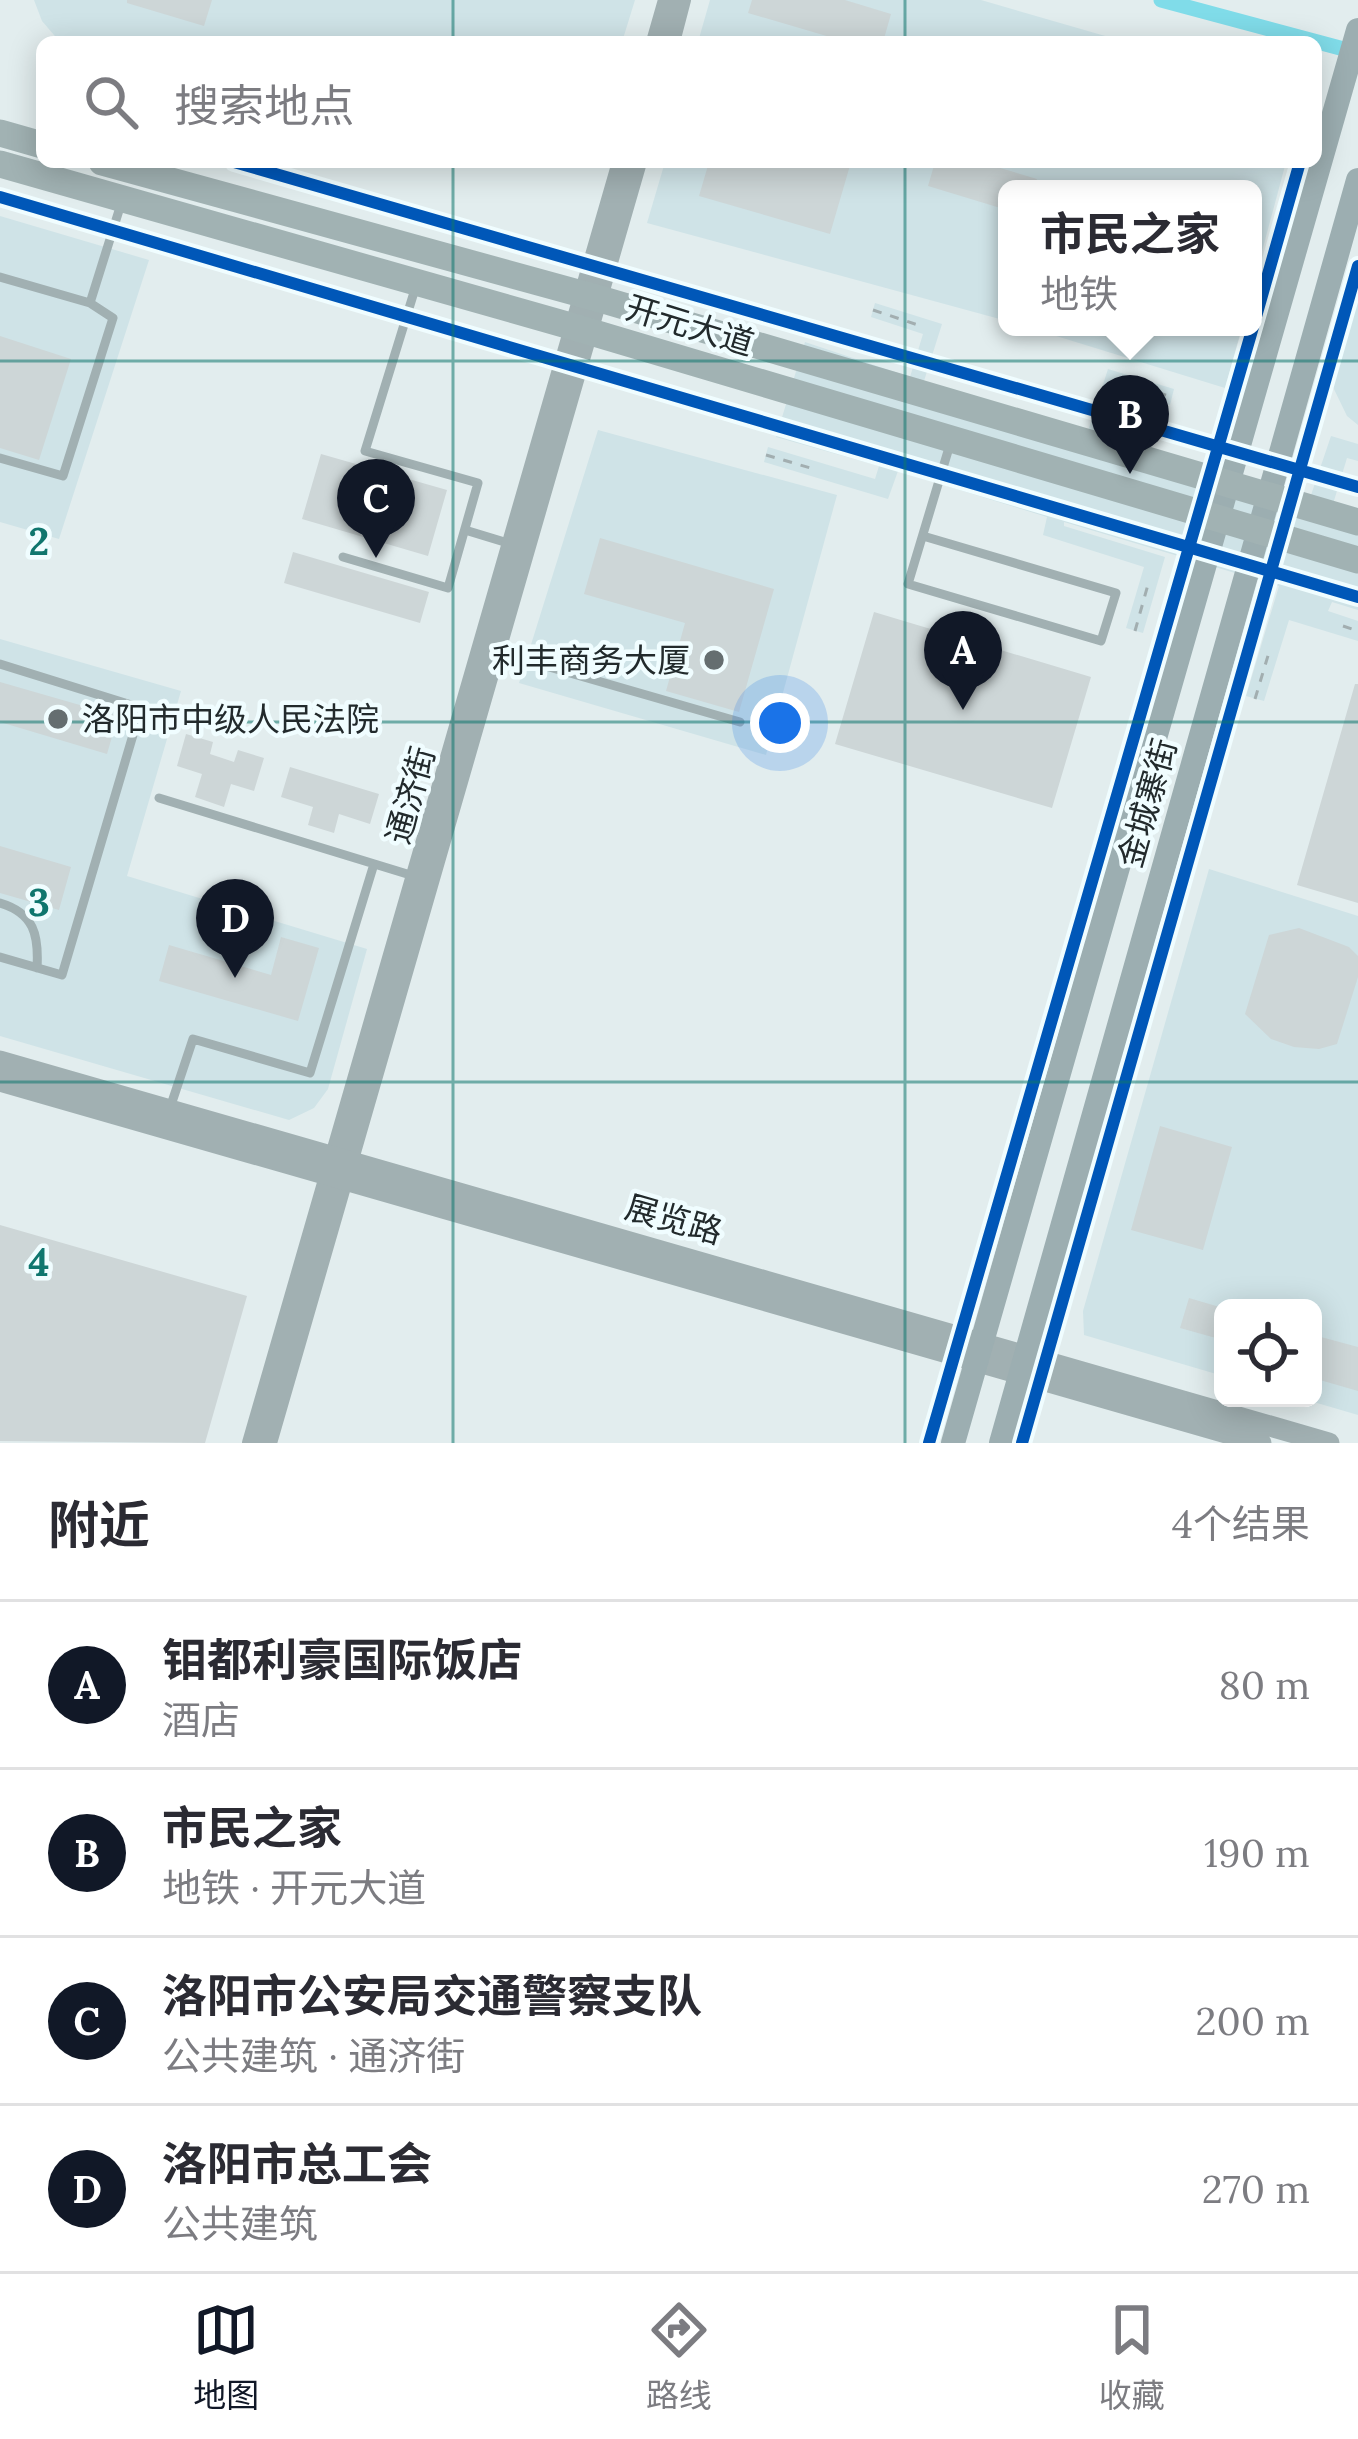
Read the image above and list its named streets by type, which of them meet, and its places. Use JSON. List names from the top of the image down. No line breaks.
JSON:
{"streets":{"main road":["开元大道","金城寨街"],"street":["通济街","展览路"]},"crossings":[["开元大道","通济街"],["开元大道","金城寨街"],["通济街","展览路"],["金城寨街","展览路"]],"places":["利丰商务大厦","洛阳市中级人民法院"],"page":{"search":"搜索地点","popup":["市民之家","地铁"],"pins":["B","C","A","D"],"heading":["附近","4个结果"],"list":[{"mark":"A","name":"钼都利豪国际饭店","note":"酒店","value":"80 m"},{"mark":"B","name":"市民之家","note":"地铁 · 开元大道","value":"190 m"},{"mark":"C","name":"洛阳市公安局交通警察支队","note":"公共建筑 · 通济街","value":"200 m"},{"mark":"D","name":"洛阳市总工会","note":"公共建筑","value":"270 m"}],"nav":["地图","路线","收藏"]},"grid":{"rows":["2","3","4"]}}
